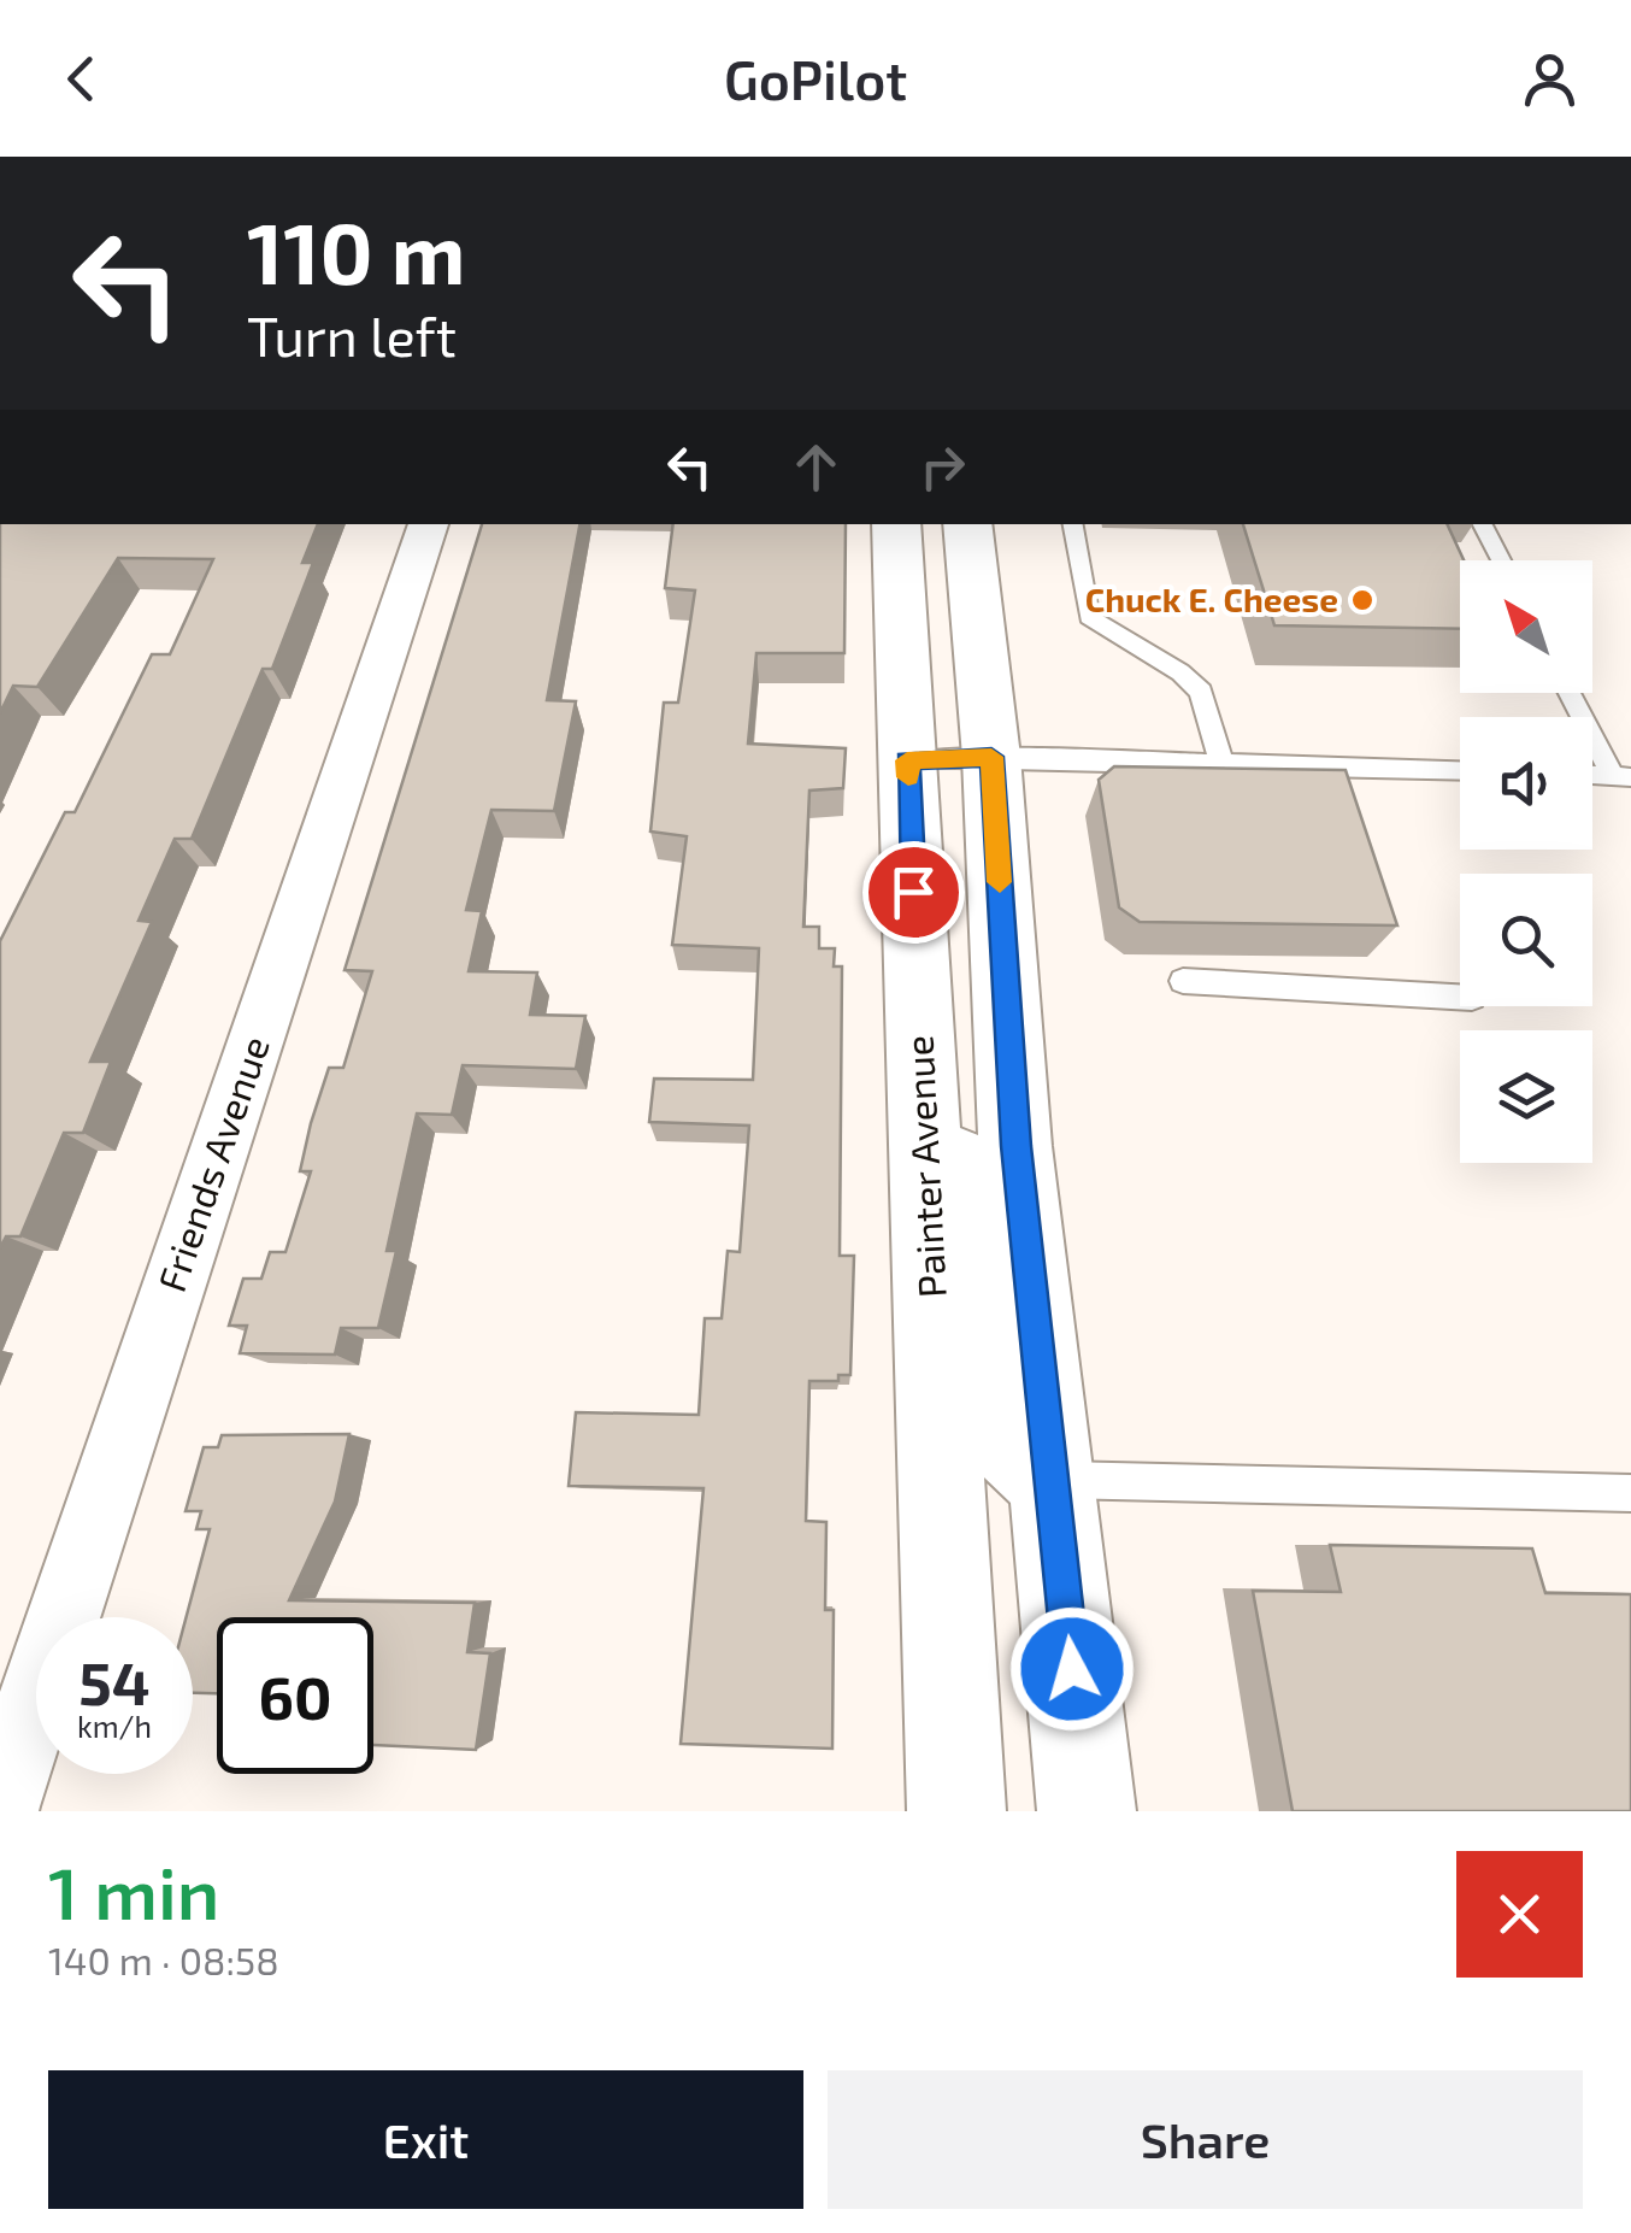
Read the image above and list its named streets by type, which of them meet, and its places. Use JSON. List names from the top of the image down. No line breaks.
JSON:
{"streets":{"main road":["Painter Avenue"],"street":["Friends Avenue"]},"places":["Chuck E. Cheese"],"north":"top left","page":{"header":"GoPilot","turn":["110 m","Turn left"],"speed":"54 km/h","limit":"60","heading":["1 min","140 m · 08:58"],"buttons":["Exit","Share"]}}
